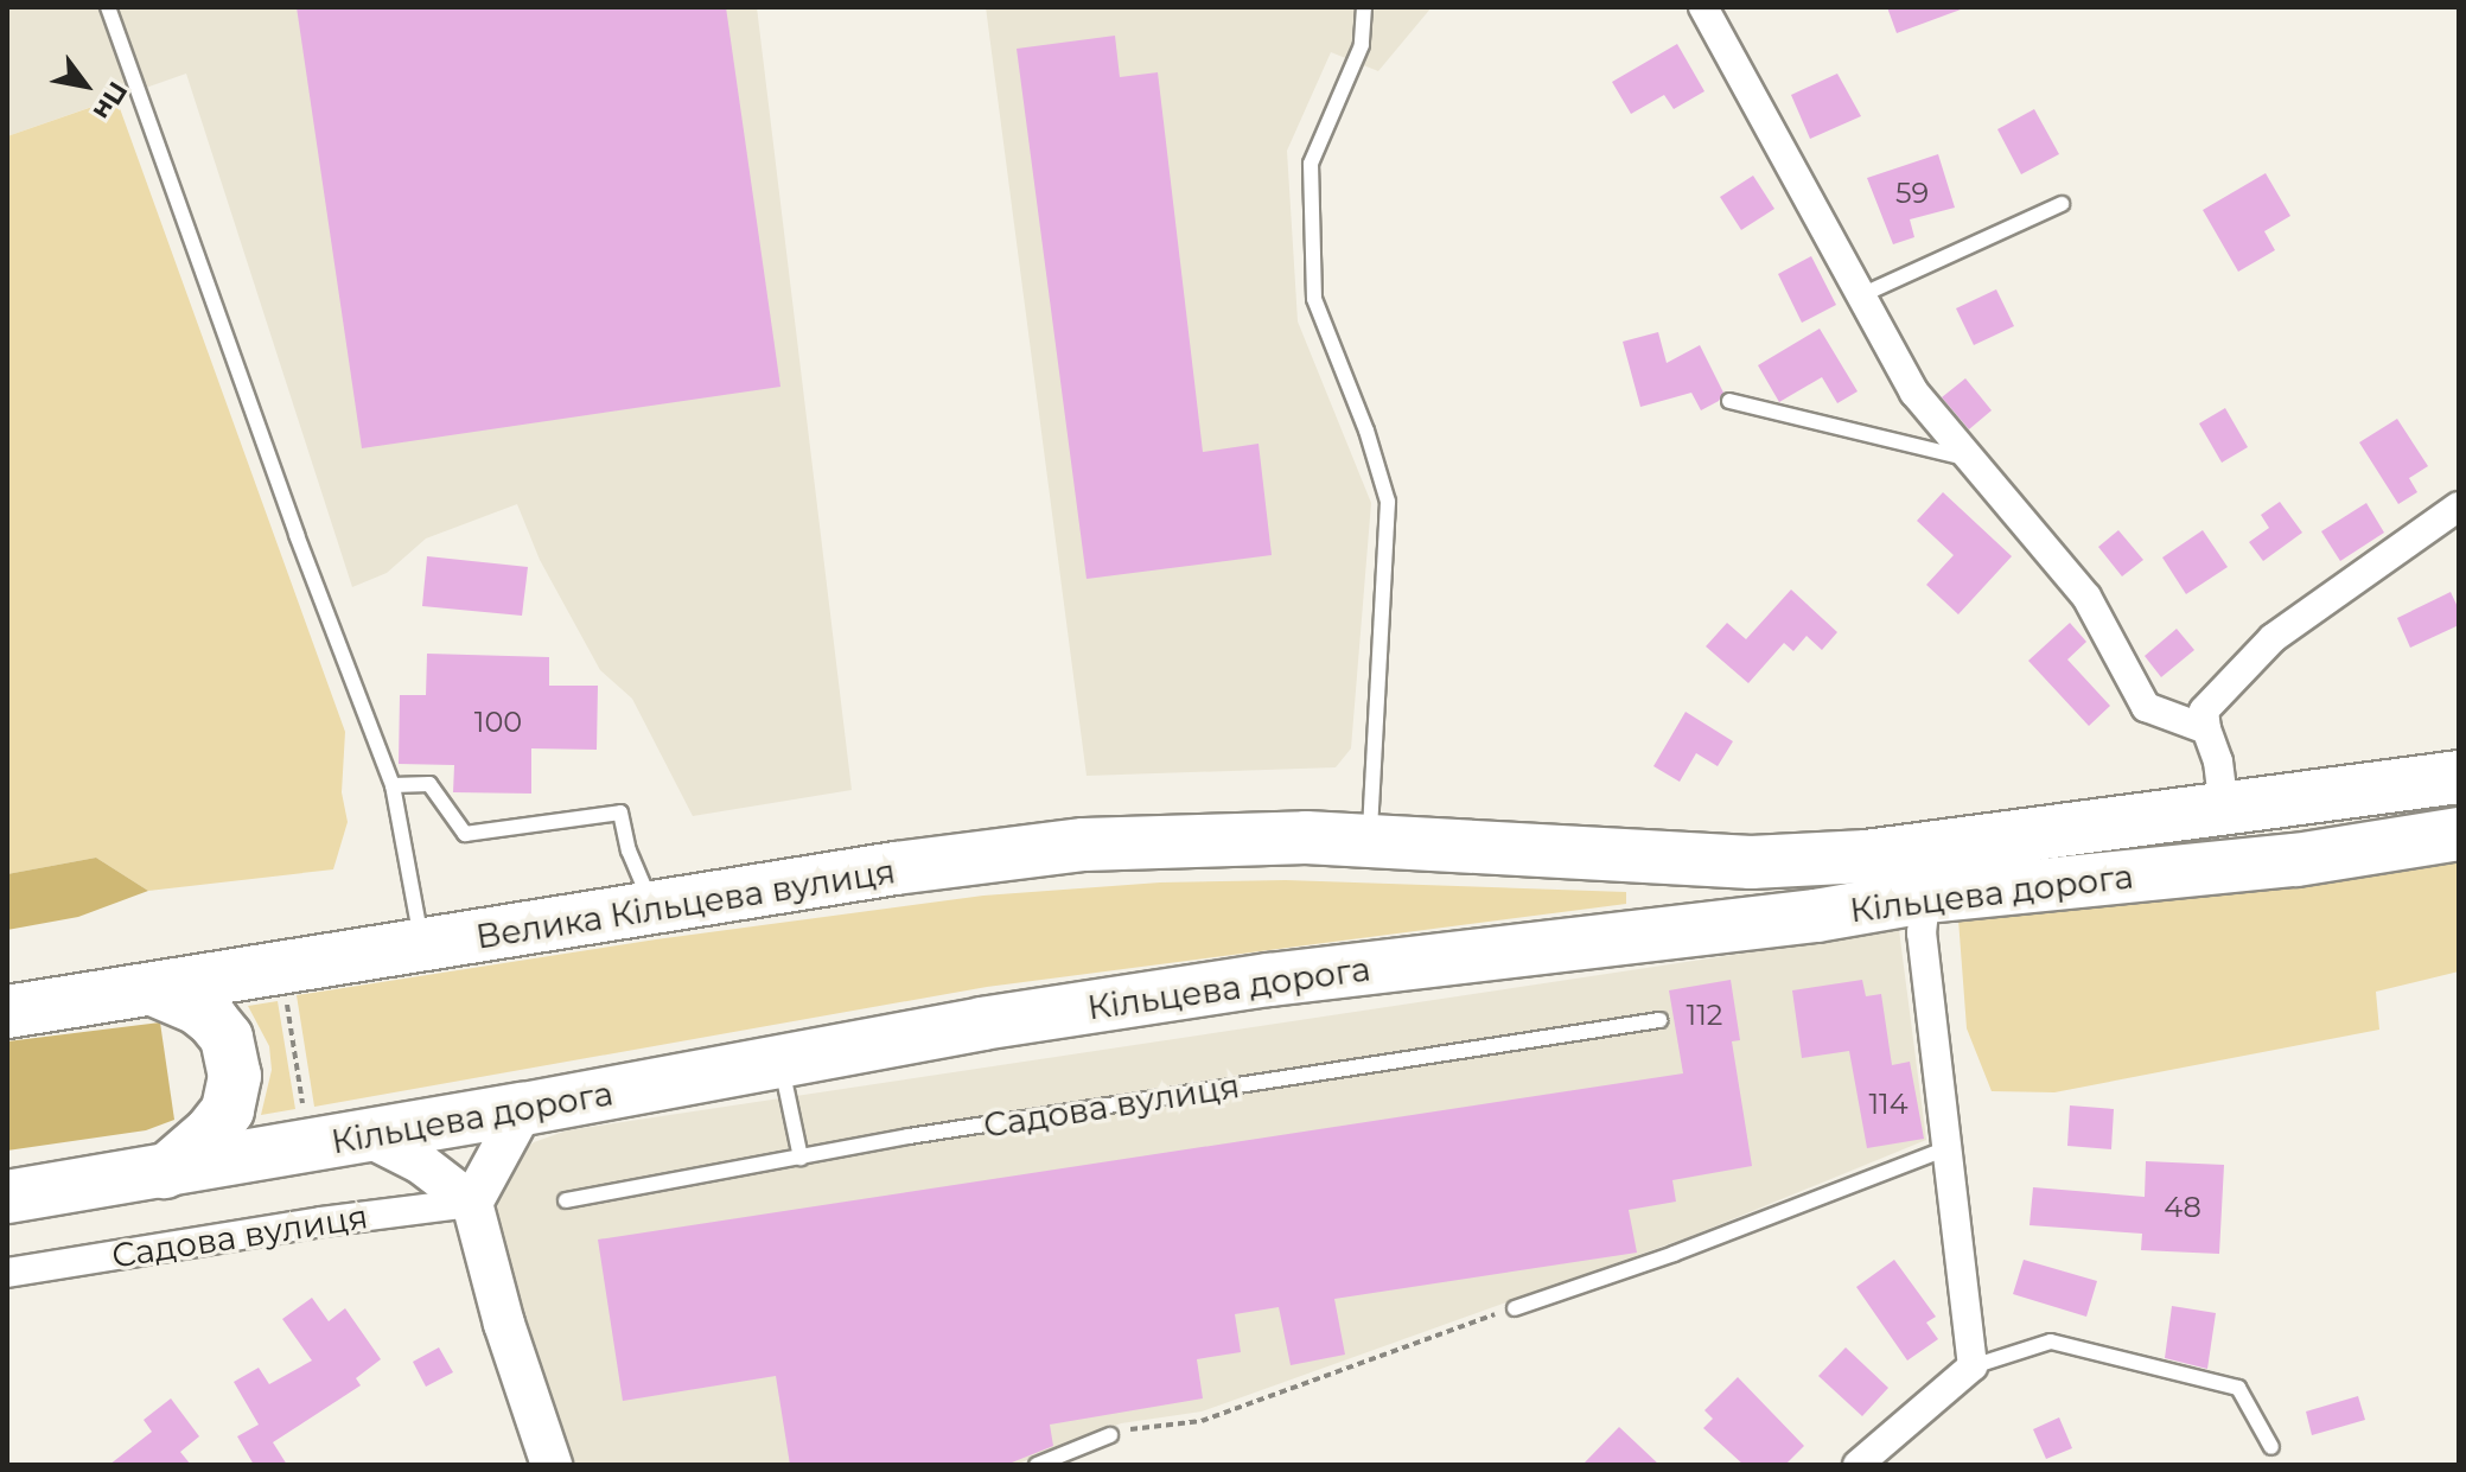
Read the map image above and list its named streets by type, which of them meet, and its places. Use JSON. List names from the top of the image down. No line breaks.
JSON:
{"streets":{"highway":["Кільцева дорога","Велика Кільцева вулиця"],"street":["Садова вулиця"]},"crossings":[["Кільцева дорога","Велика Кільцева вулиця"]],"house_numbers":["59","100","112","114","48"],"north":"bottom right"}
